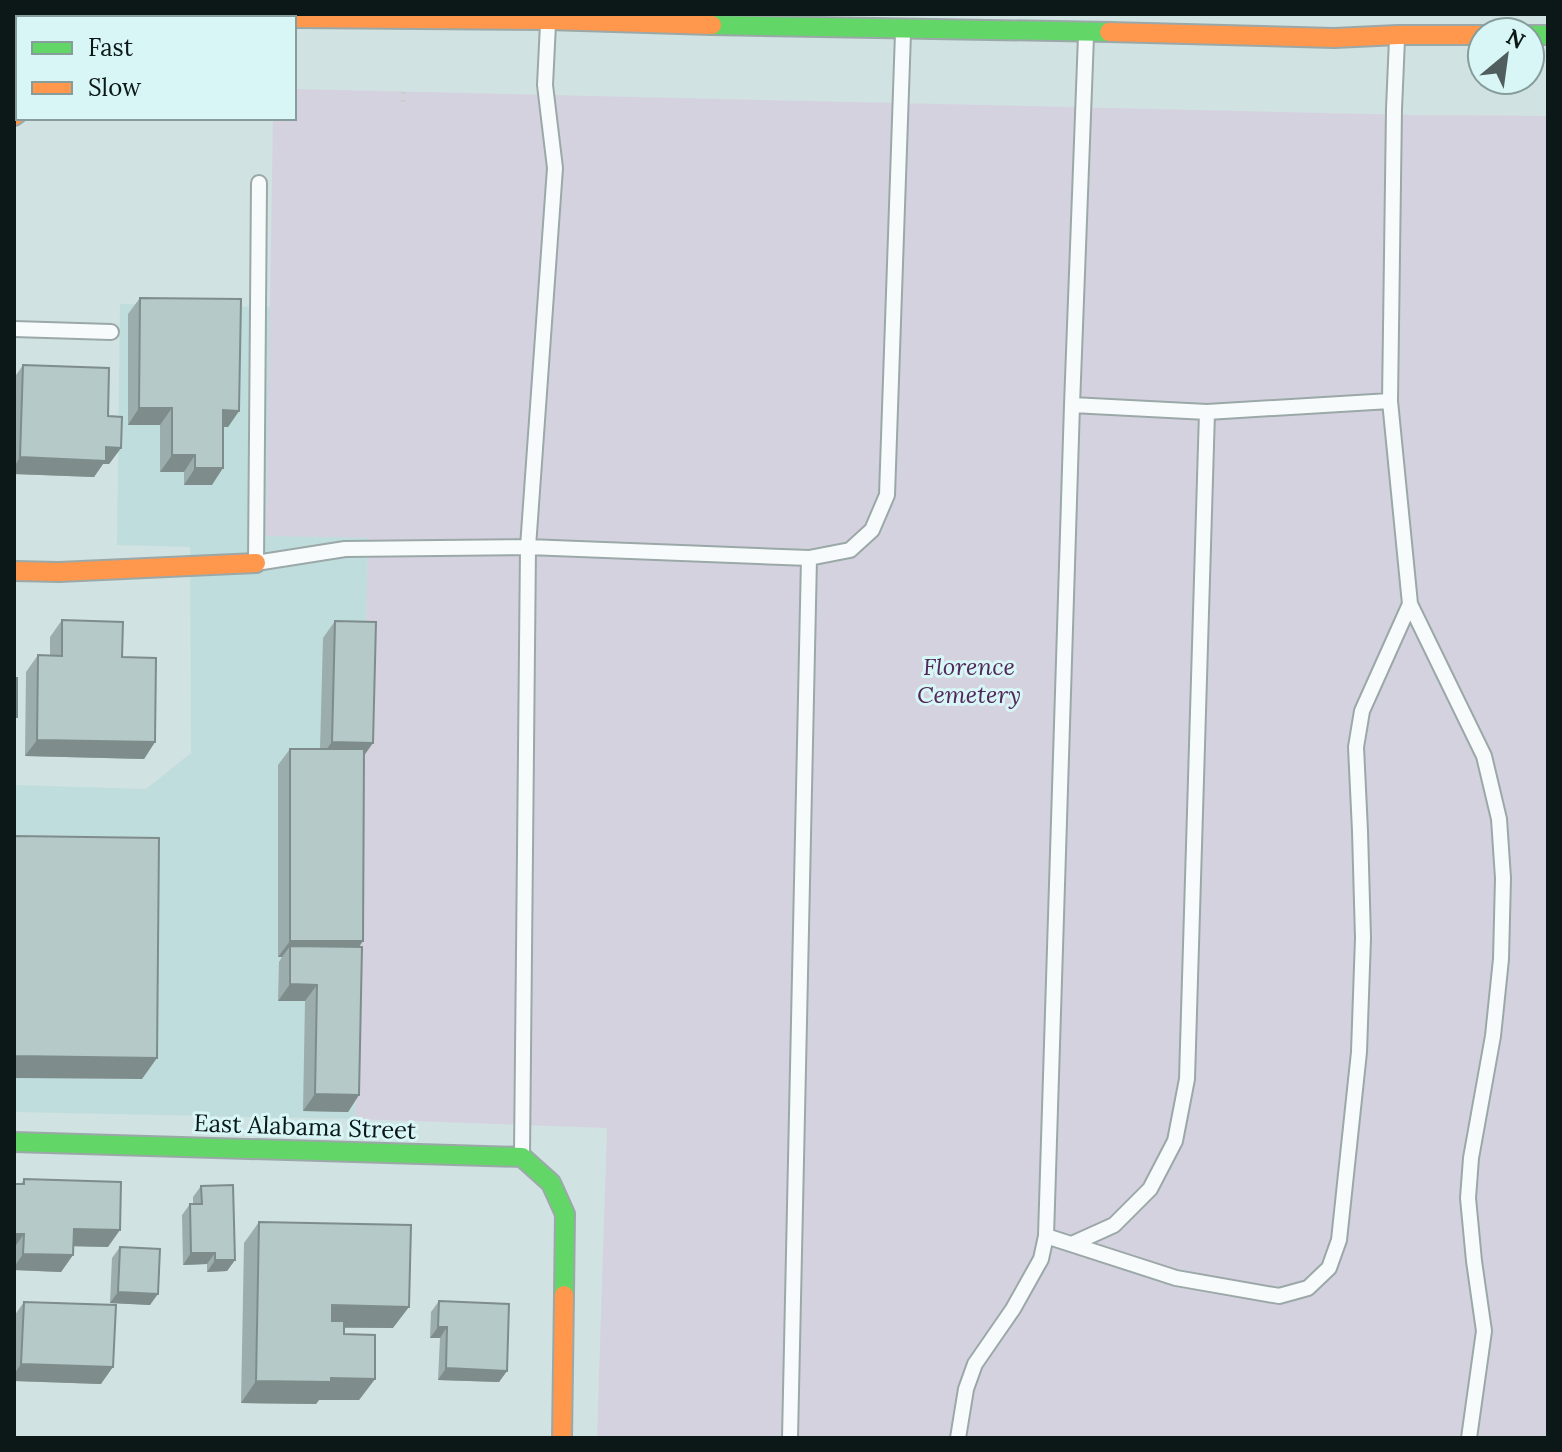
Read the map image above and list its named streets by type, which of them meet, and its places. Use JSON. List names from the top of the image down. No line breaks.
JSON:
{"streets":{"main road":["East Alabama Street"]},"parks":["Florence Cemetery"],"legend":["Fast","Slow"],"north":"top right"}
